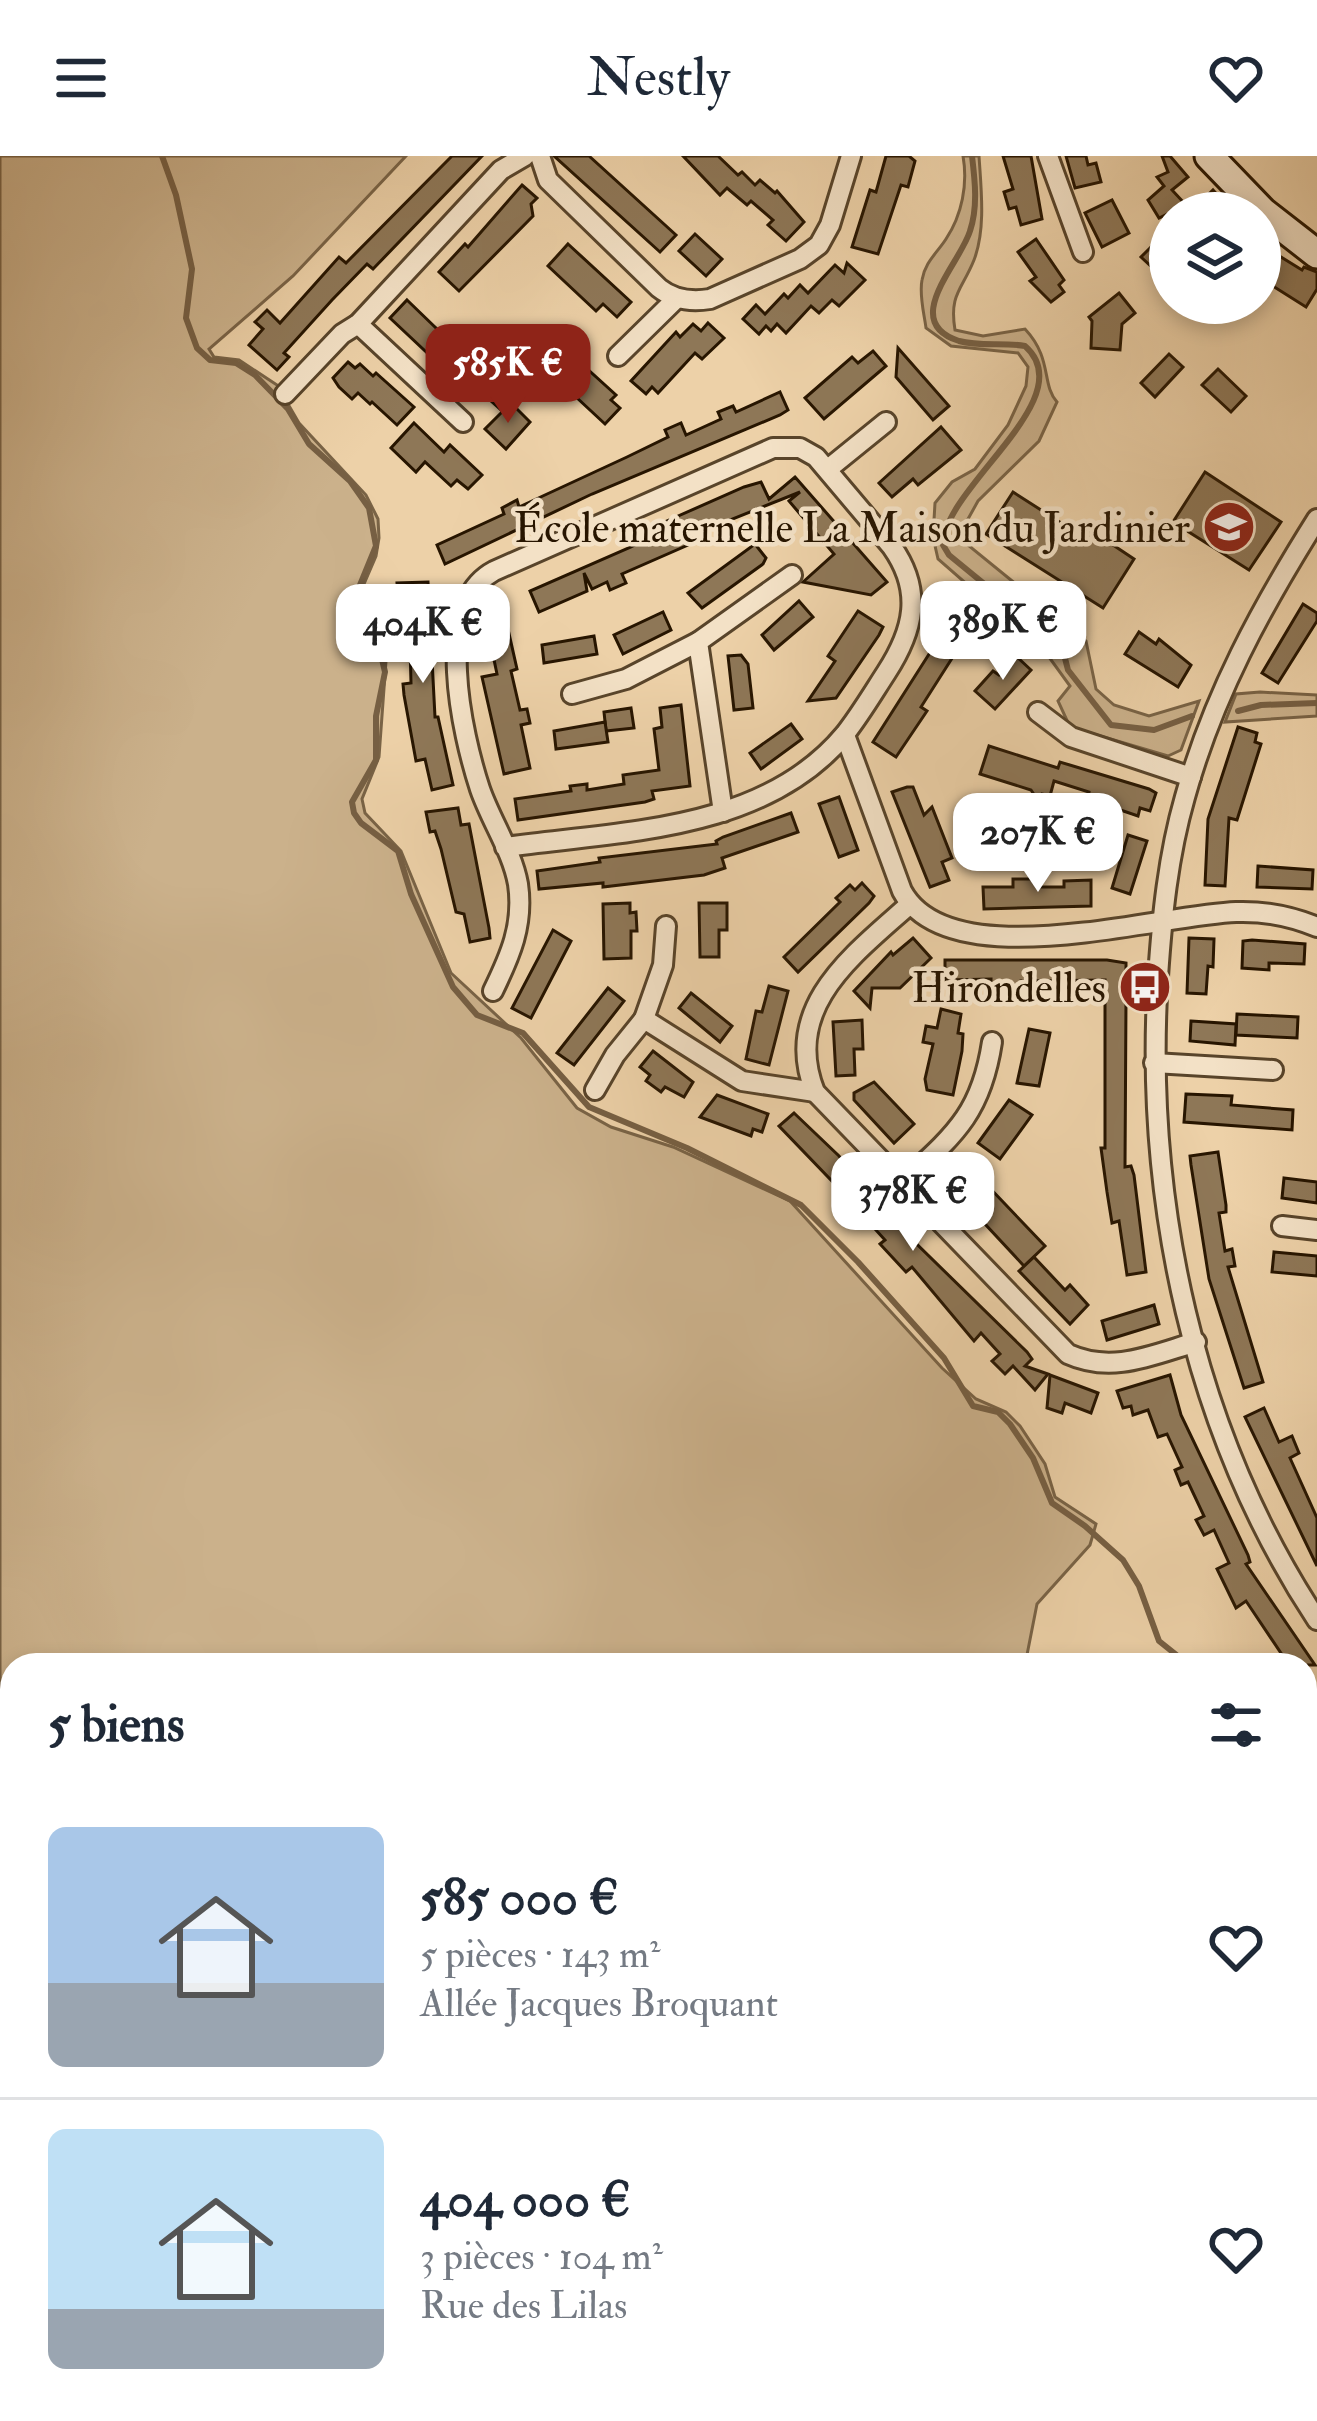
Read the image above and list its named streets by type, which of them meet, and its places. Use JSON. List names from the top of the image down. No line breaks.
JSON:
{"places":{"school or university":["École maternelle La Maison du Jardinier"],"bus stop":["Hirondelles"]},"page":{"header":"Nestly","price":["585K €","389K €","404K €","207K €","378K €"],"heading":"5 biens","list":[{"name":"585 000 €","note":"5 pièces · 143 m² · Allée Jacques Broquant"},{"name":"404 000 €","note":"3 pièces · 104 m² · Rue des Lilas"}]}}
